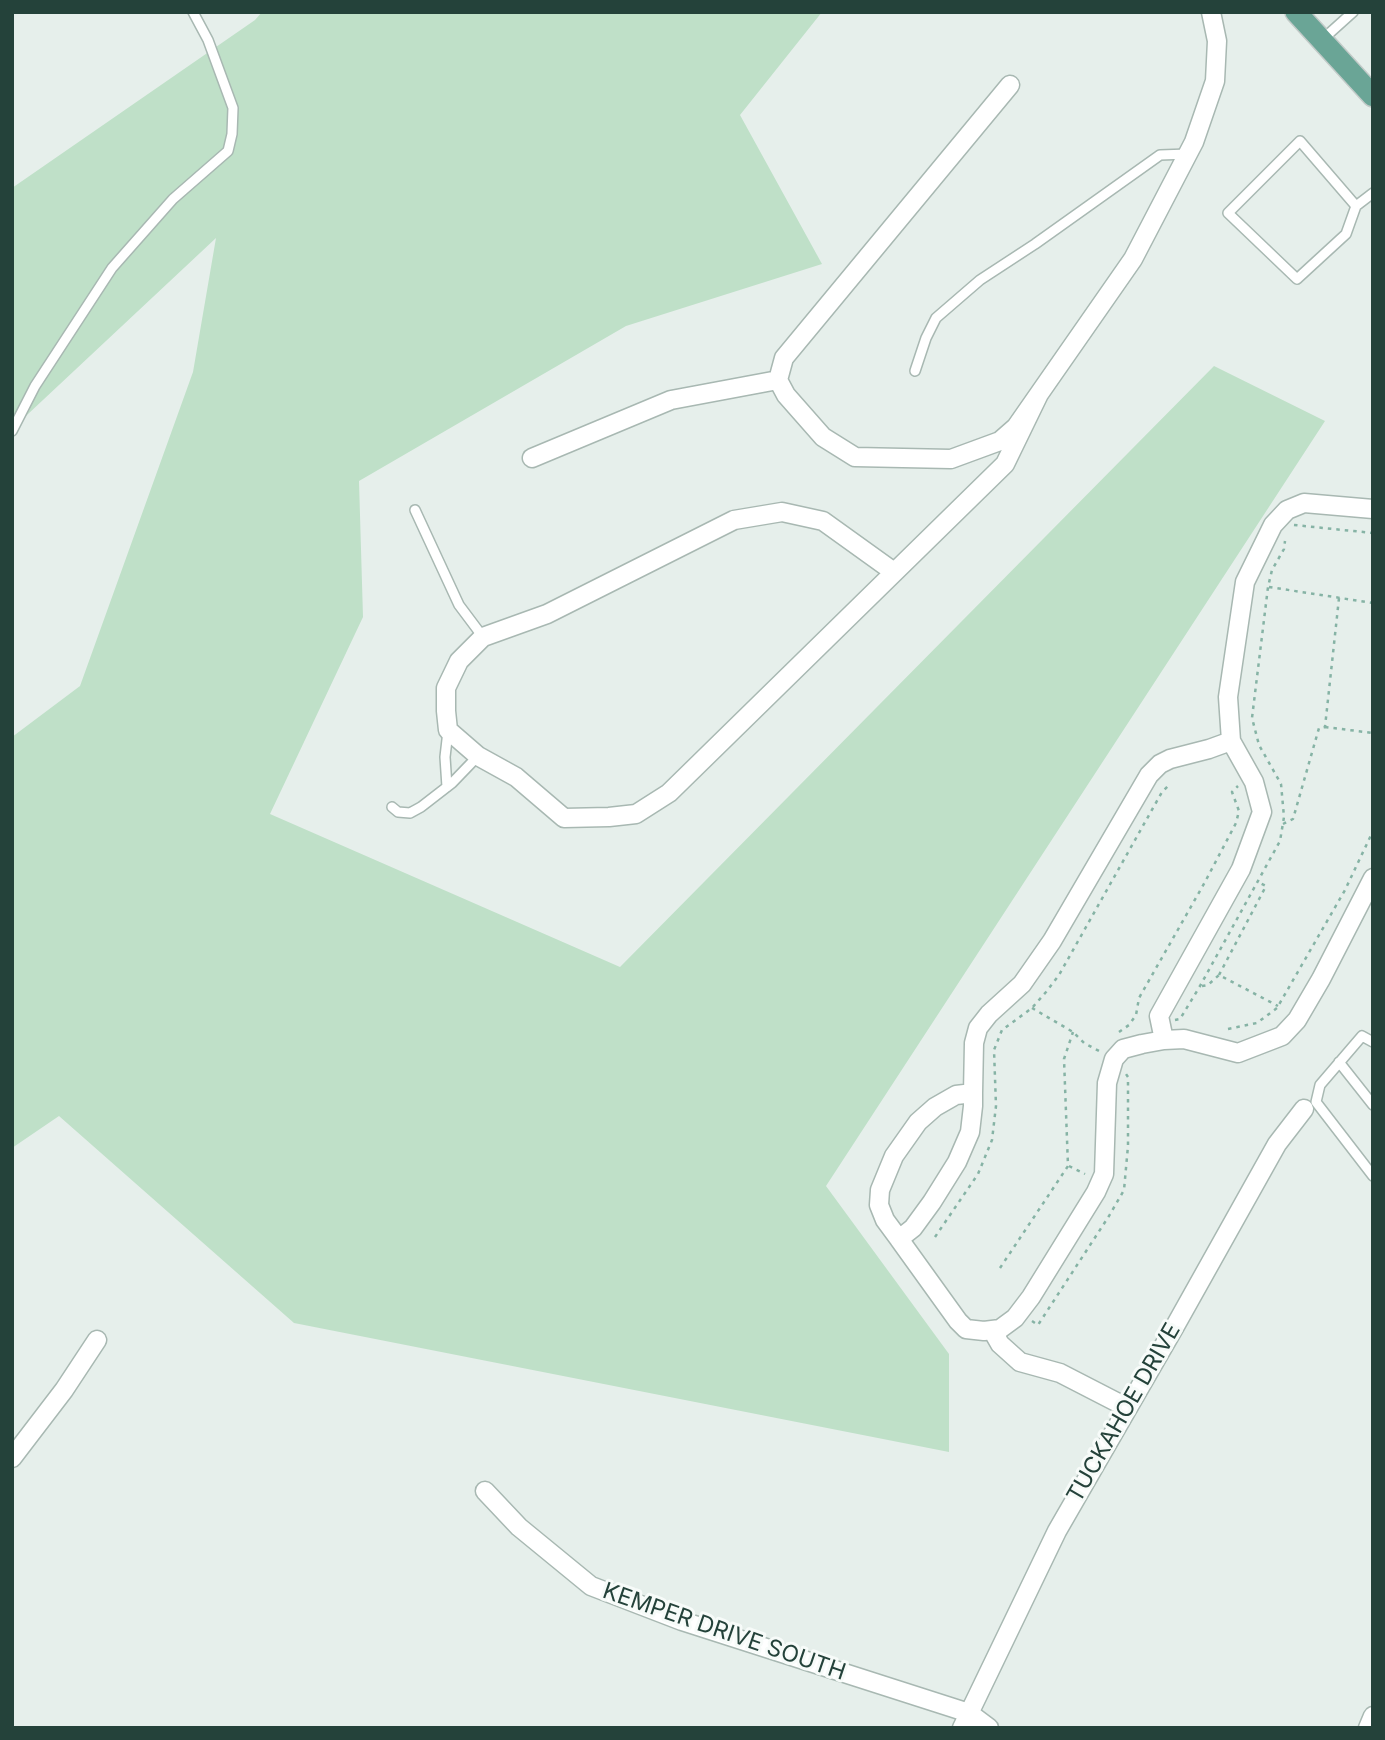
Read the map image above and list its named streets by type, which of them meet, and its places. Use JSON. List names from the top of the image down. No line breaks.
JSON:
{"streets":{"street":["TUCKAHOE DRIVE","KEMPER DRIVE SOUTH"]},"crossings":[["TUCKAHOE DRIVE","KEMPER DRIVE SOUTH"]]}
